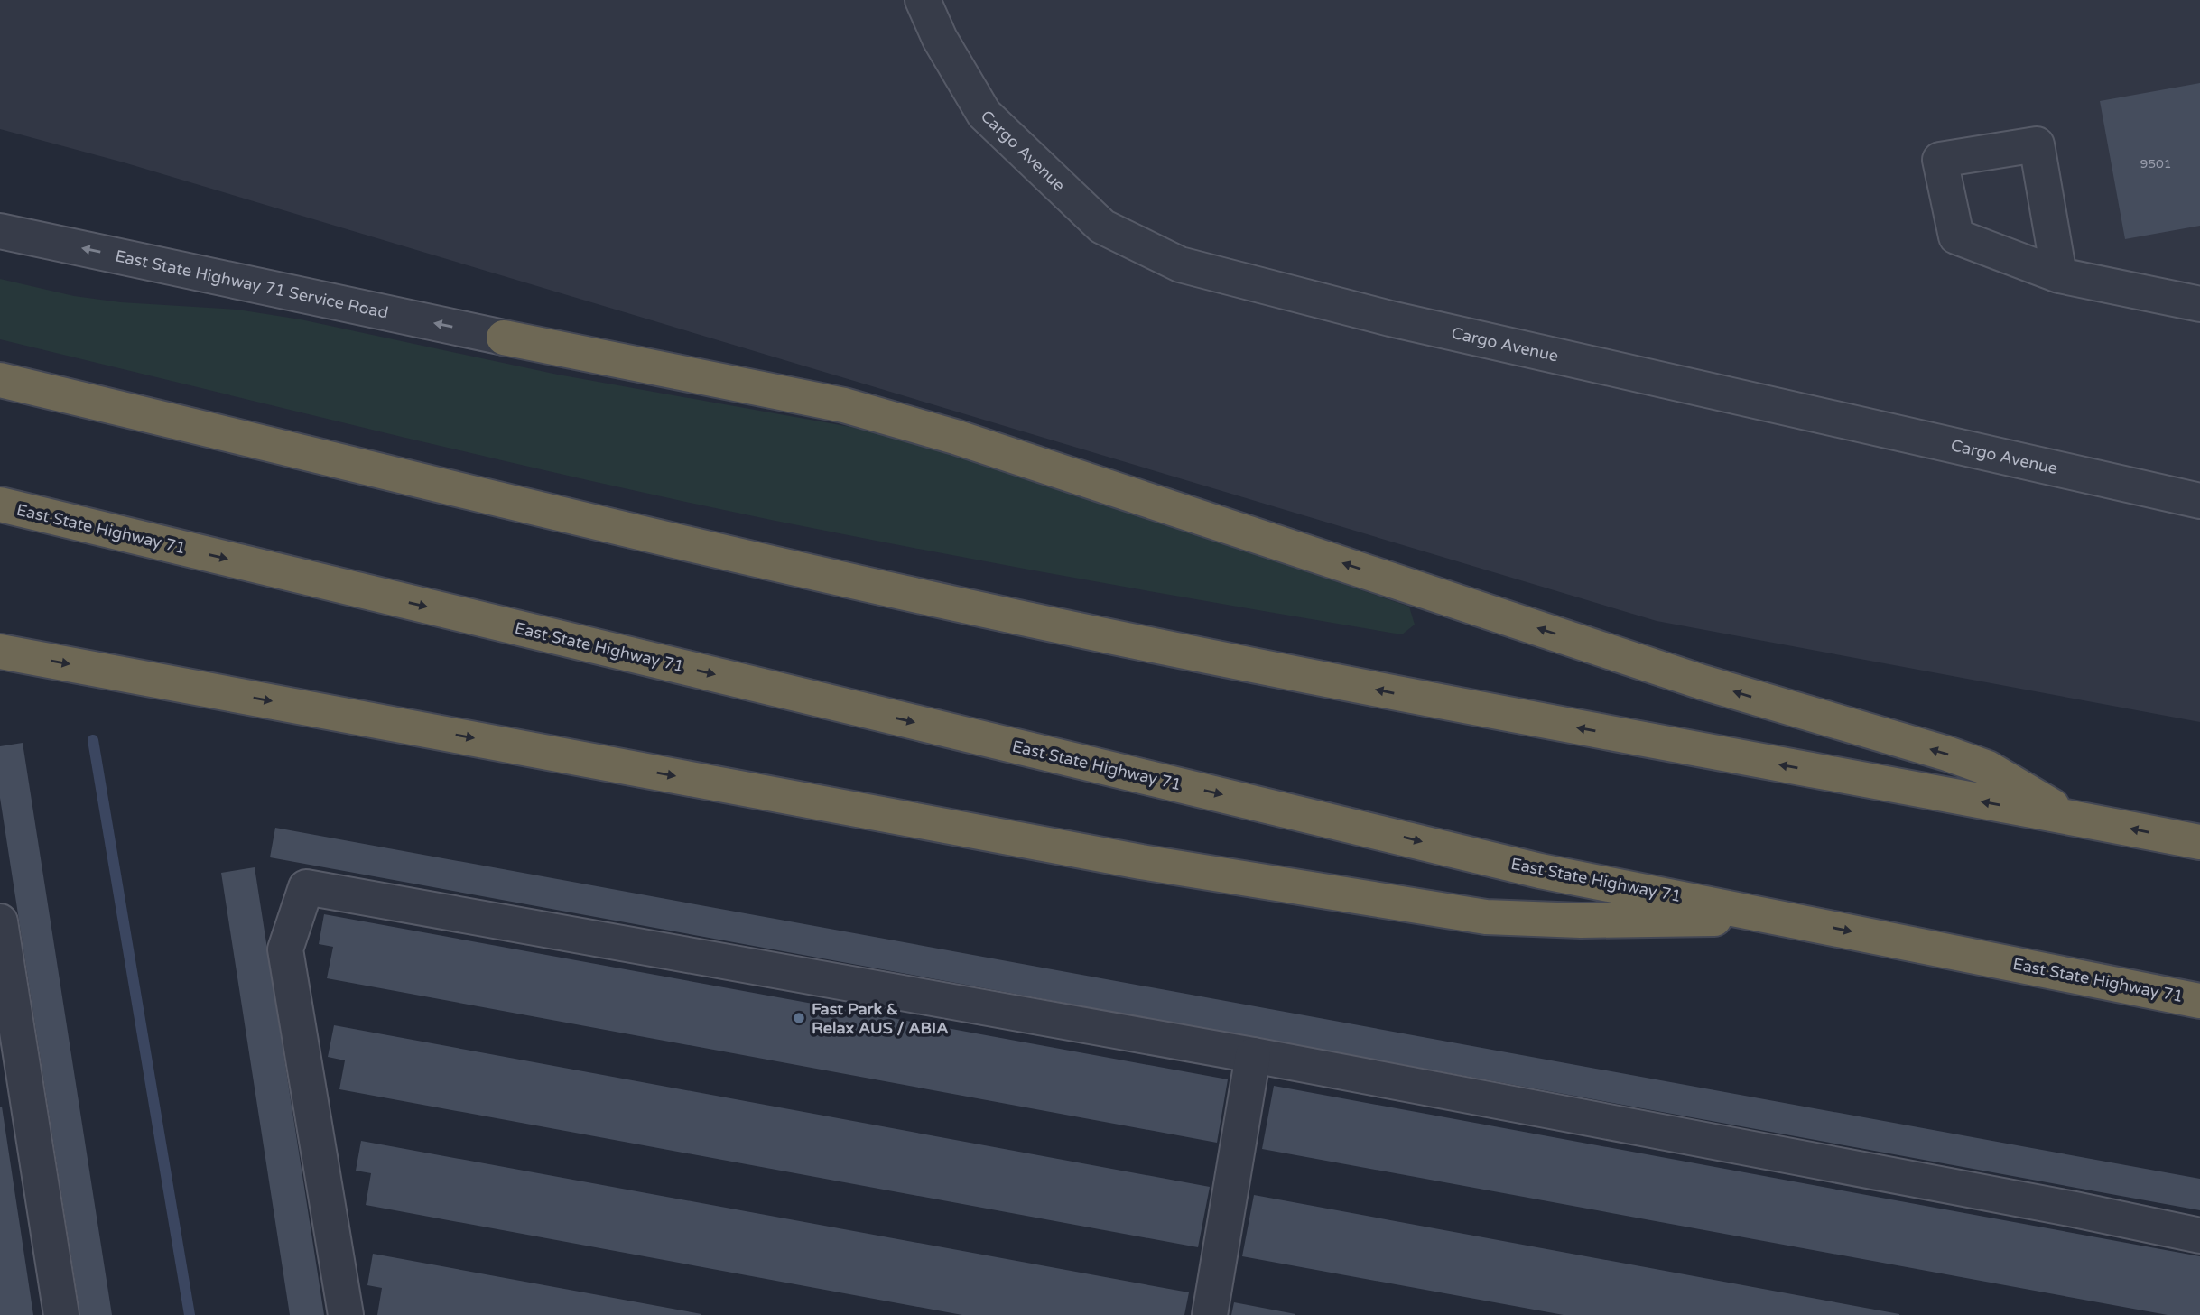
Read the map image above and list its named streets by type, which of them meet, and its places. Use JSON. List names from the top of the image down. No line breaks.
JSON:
{"streets":{"highway":["East State Highway 71"],"street":["Cargo Avenue","East State Highway 71 Service Road"]},"one_way":["East State Highway 71 Service Road"],"places":["Fast Park & Relax AUS / ABIA"],"house_numbers":["9501"]}
